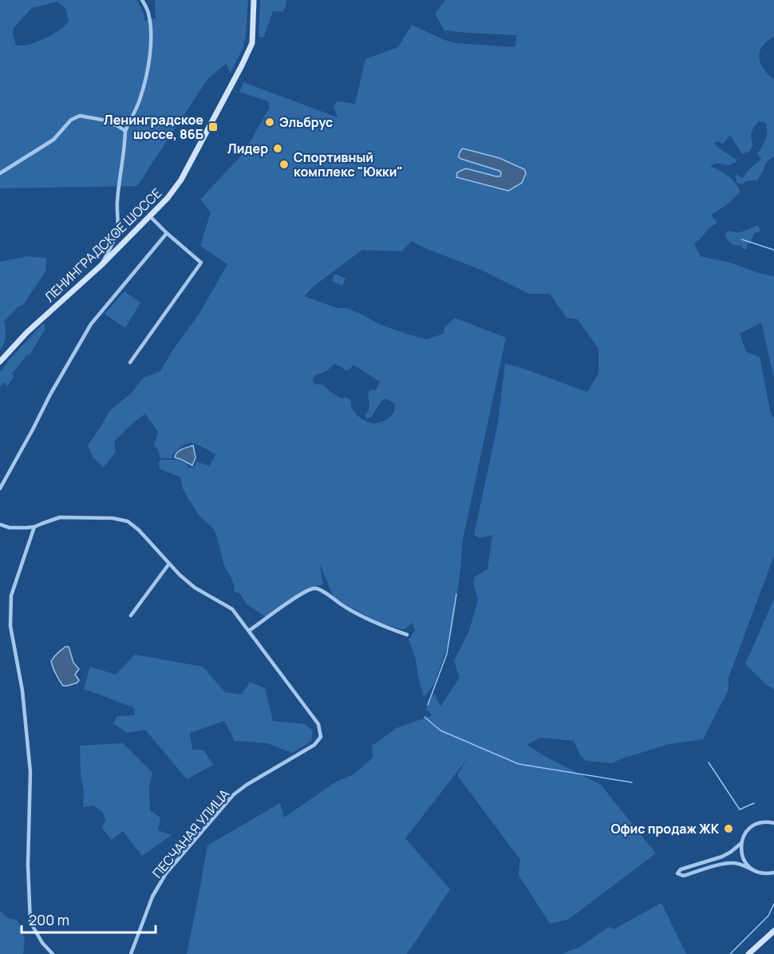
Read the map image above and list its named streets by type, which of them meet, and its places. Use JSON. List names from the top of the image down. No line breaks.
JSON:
{"streets":{"main road":["ЛЕНИНГРАДСКОЕ ШОССЕ"],"street":["ПЕСЧАНАЯ УЛИЦА"]},"places":{"other":["Эльбрус","Лидер","Спортивный комплекс \"Юкки\"","Офис продаж ЖК"],"transit":["Ленинградское шоссе, 86Б"]},"scale_bar":"200 m"}
